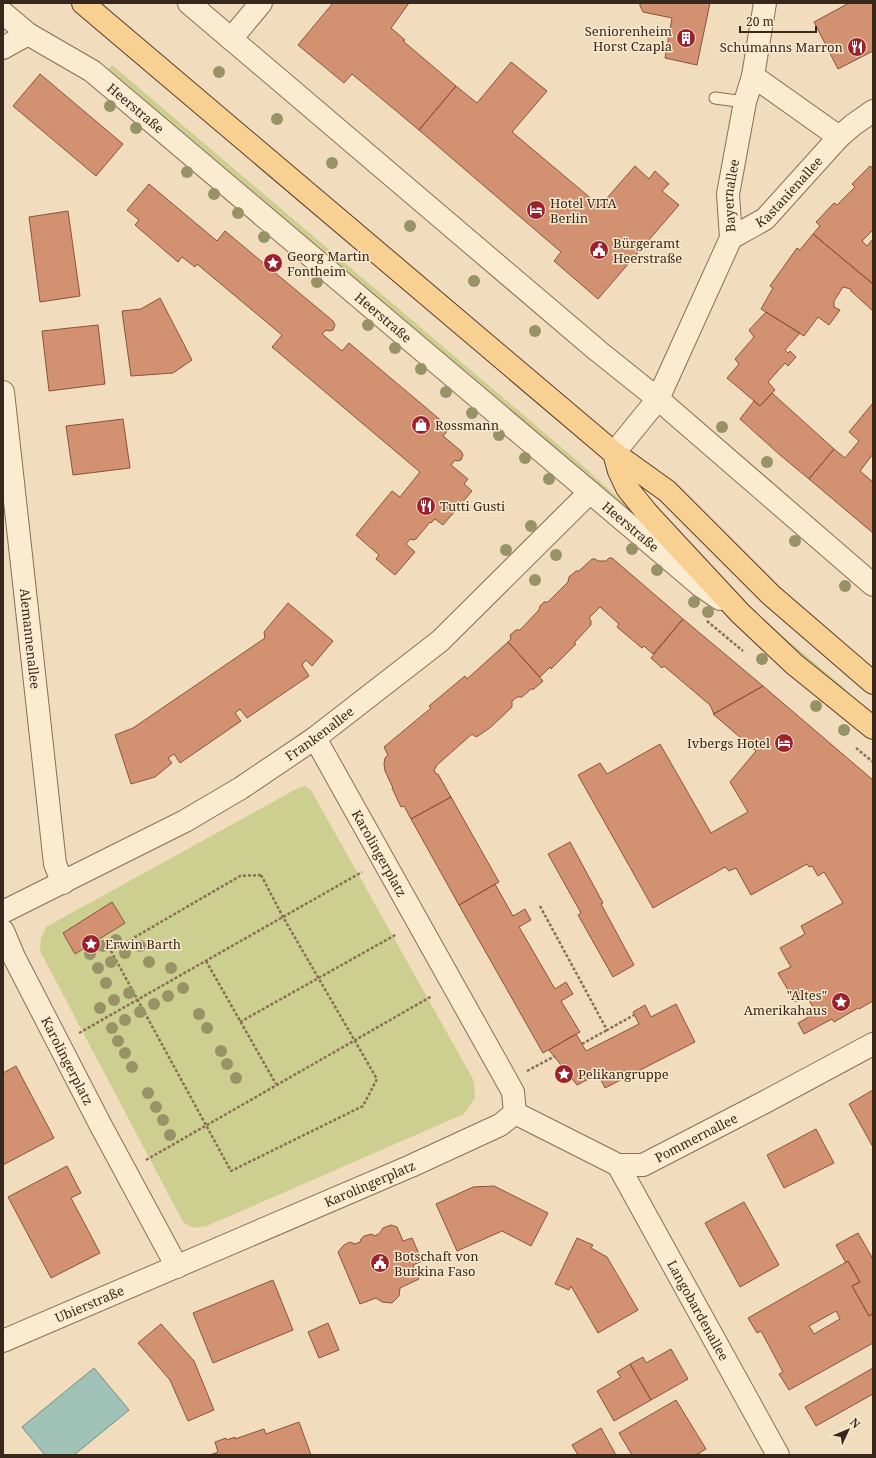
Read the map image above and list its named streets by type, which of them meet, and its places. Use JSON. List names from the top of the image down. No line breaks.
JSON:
{"streets":{"main road":["Heerstraße"],"street":["Kastanienallee","Bayernallee","Alemannenallee","Frankenallee","Karolingerplatz","Pommernallee","Ubierstraße","Langobardenallee"]},"crossings":[["Heerstraße","Frankenallee"],["Kastanienallee","Bayernallee"],["Alemannenallee","Frankenallee"],["Frankenallee","Karolingerplatz"],["Karolingerplatz","Pommernallee"],["Karolingerplatz","Ubierstraße"],["Pommernallee","Langobardenallee"]],"places":{"building":["Seniorenheim Horst Czapla"],"restaurant":["Schumanns Marron","Tutti Gusti"],"hotel":["Hotel VITA Berlin","Ivbergs Hotel"],"public building":["Bürgeramt Heerstraße","Botschaft von Burkina Faso"],"place":["Georg Martin Fontheim","Erwin Barth","\"Altes\" Amerikahaus","Pelikangruppe"],"shop":["Rossmann"]},"scale_bar":"20 m","north":"top right"}
